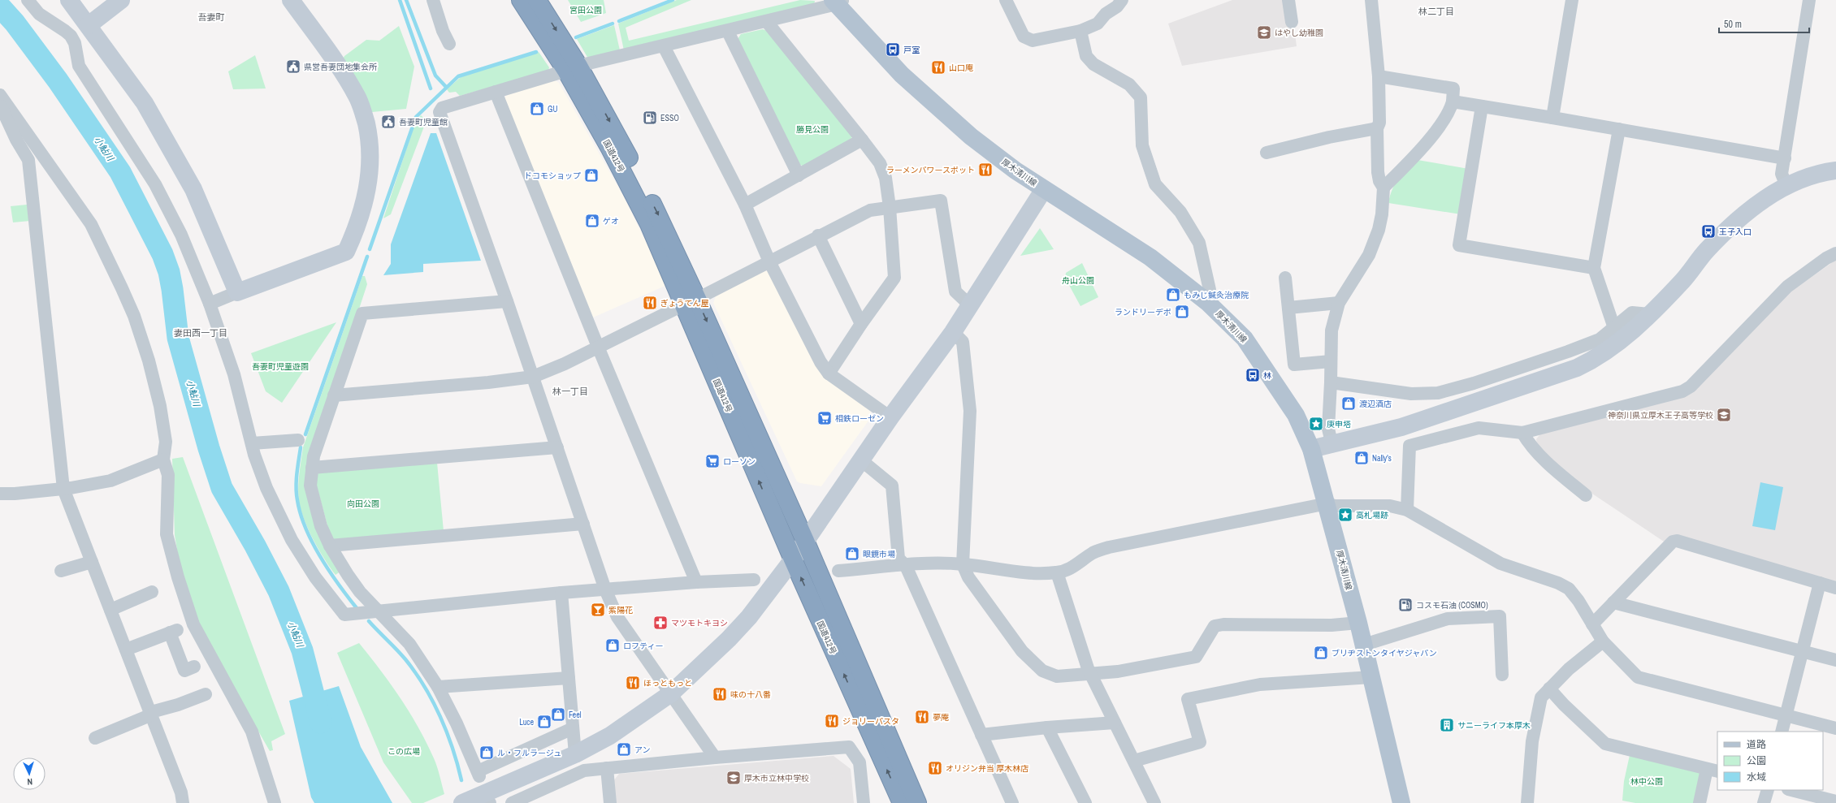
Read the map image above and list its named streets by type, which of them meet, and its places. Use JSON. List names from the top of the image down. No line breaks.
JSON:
{"streets":{"highway":["国道412号"],"main road":["厚木清川線"]},"districts":["林二丁目","吾妻町","妻田西一丁目","林一丁目"],"water":["小鮎川"],"parks":["宮田公園","勝見公園","舟山公園","吾妻町児童遊園","向田公園","この広場","林中公園"],"places":{"school or university":["はやし幼稚園","神奈川県立厚木王子高等学校","厚木市立林中学校"],"bus stop":["戸室","王子入口","林"],"public building":["県営吾妻団地集会所","吾妻町児童館"],"restaurant":["山口庵","ラーメンパワースポット","ぎょうてん屋","ほっともっと","味の十八番","夢庵","ジョリーパスタ","オリジン弁当 厚木林店"],"shop":["GU","ドコモショップ","ゲオ","もみじ鍼灸治療院","ランドリーデポ","渡辺酒店","Nally's","眼鏡市場","ロフティー","ブリヂストンタイヤジャパン","Feel","Luce","アン","ル・フルラージュ"],"fuel station":["ESSO","コスモ石油 (COSMO)"],"supermarket":["相鉄ローゼン","ローソン"],"place":["庚申塔","高札場跡"],"bar":["紫陽花"],"pharmacy":["マツモトキヨシ"],"building":["サニーライフ本厚木"]},"legend":["道路","公園","水域"],"scale_bar":"50 m","north":"bottom"}
